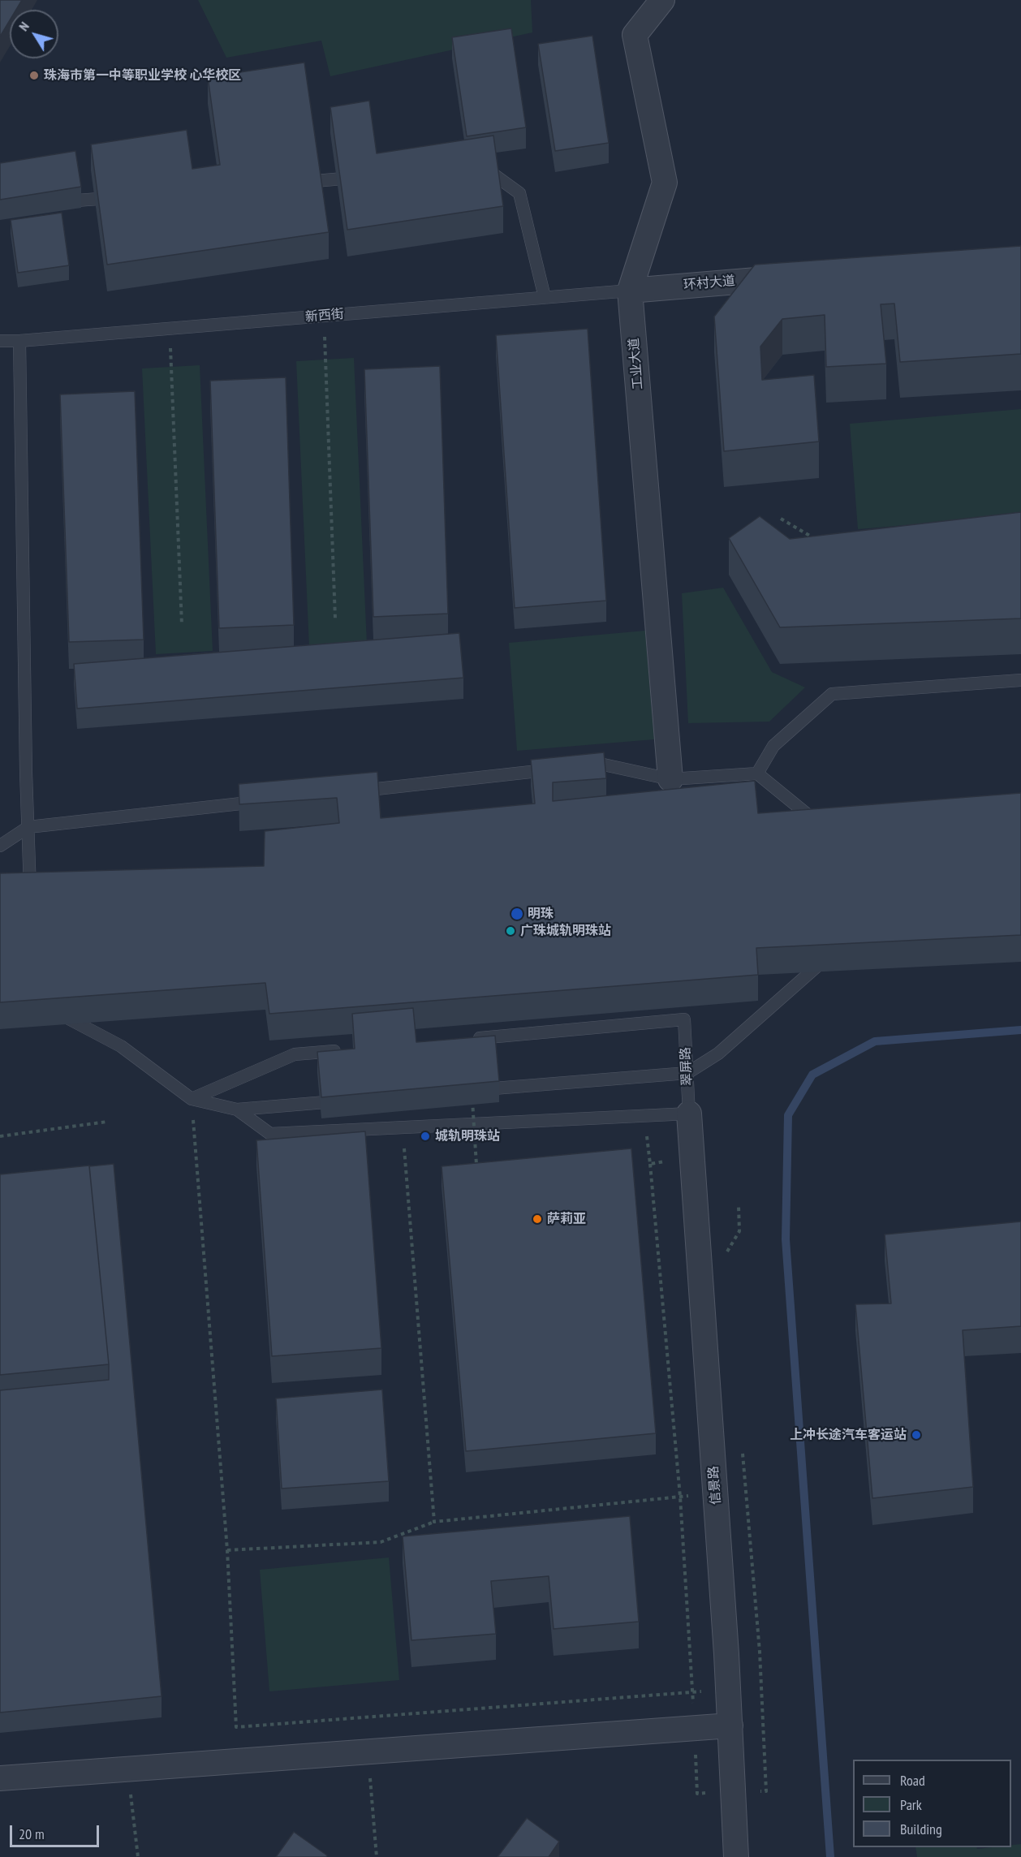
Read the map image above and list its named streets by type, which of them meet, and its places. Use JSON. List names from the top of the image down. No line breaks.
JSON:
{"streets":{"street":["环村大道","工业大道","信景路"],"lane":["新西街","翠屏路"]},"crossings":[["环村大道","新西街"],["环村大道","工业大道"],["新西街","工业大道"],["翠屏路","信景路"]],"places":["珠海市第一中等职业学校 心华校区","明珠","广珠城轨明珠站","城轨明珠站","萨莉亚","上冲长途汽车客运站"],"legend":["Road","Park","Building"],"scale_bar":"20 m","north":"top left"}
